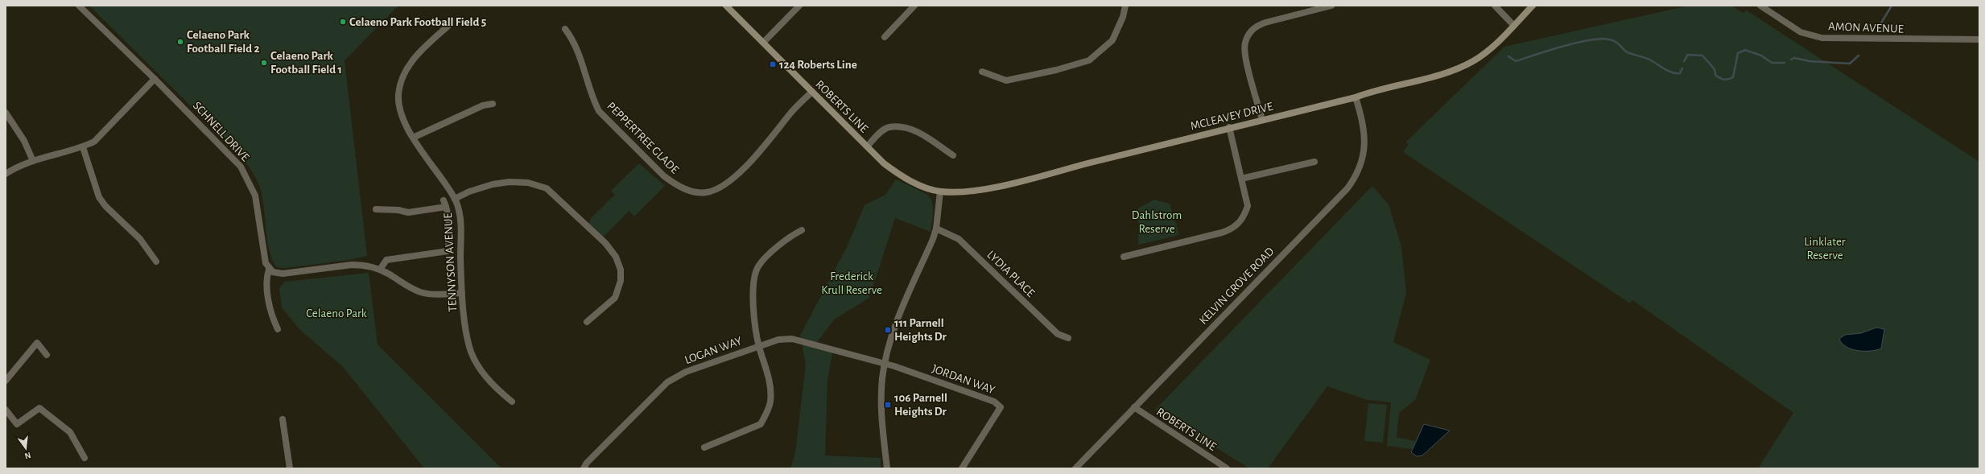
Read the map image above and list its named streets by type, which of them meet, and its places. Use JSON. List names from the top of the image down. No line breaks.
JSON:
{"streets":{"main road":["ROBERTS LINE","MCLEAVEY DRIVE"],"street":["AMON AVENUE","SCHNELL DRIVE","PEPPERTREE GLADE","TENNYSON AVENUE","LYDIA PLACE","KELVIN GROVE ROAD","LOGAN WAY","JORDAN WAY"]},"crossings":[["ROBERTS LINE","MCLEAVEY DRIVE"],["ROBERTS LINE","PEPPERTREE GLADE"],["ROBERTS LINE","KELVIN GROVE ROAD"],["MCLEAVEY DRIVE","KELVIN GROVE ROAD"],["LOGAN WAY","JORDAN WAY"]],"parks":["Dahlstrom Reserve","Linklater Reserve","Frederick Krull Reserve","Celaeno Park"],"places":{"other":["Celaeno Park Football Field 5","Celaeno Park Football Field 2","Celaeno Park Football Field 1"],"transit":["124 Roberts Line","111 Parnell Heights Dr","106 Parnell Heights Dr"]},"north":"bottom"}
